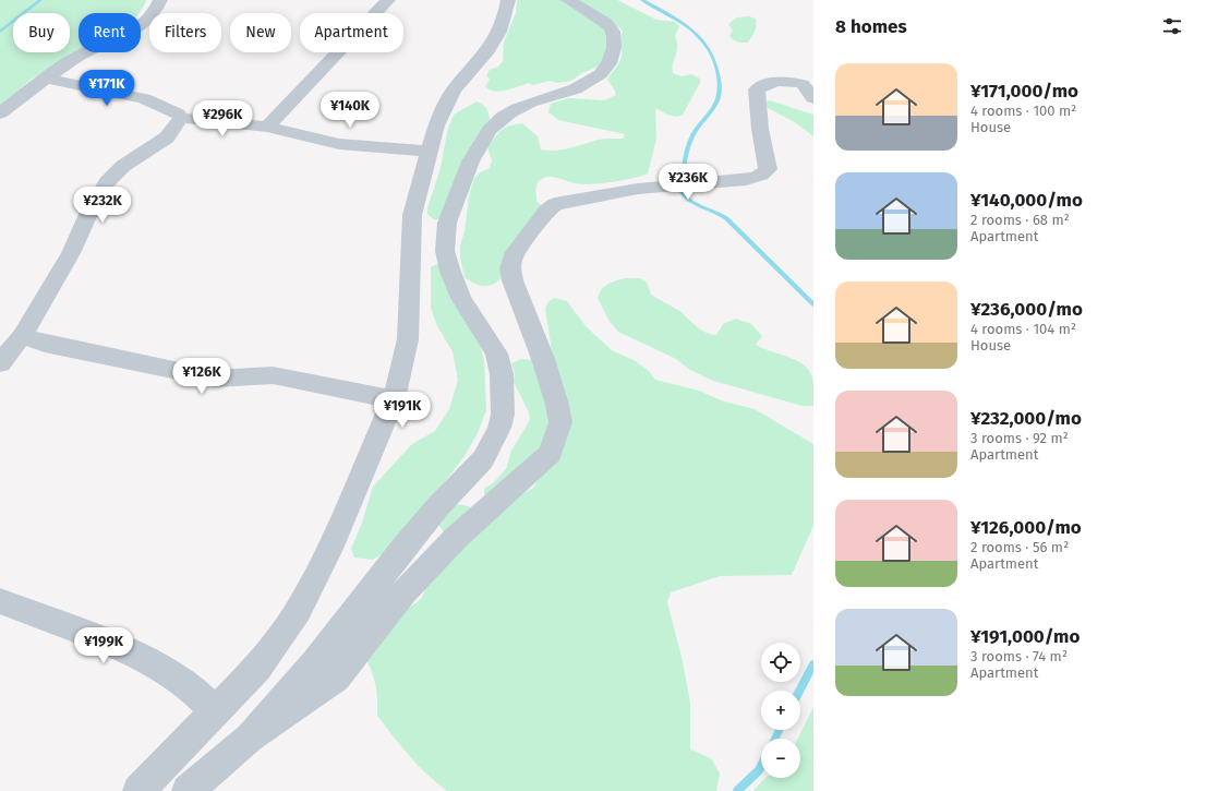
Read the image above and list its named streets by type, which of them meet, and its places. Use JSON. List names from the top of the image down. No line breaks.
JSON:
{"page":{"heading":"8 homes","chip":["Buy","Rent","Filters","New","Apartment"],"list":[{"name":"¥171,000/mo","note":"4 rooms · 100 m² · House"},{"name":"¥140,000/mo","note":"2 rooms · 68 m² · Apartment"},{"name":"¥236,000/mo","note":"4 rooms · 104 m² · House"},{"name":"¥232,000/mo","note":"3 rooms · 92 m² · Apartment"},{"name":"¥126,000/mo","note":"2 rooms · 56 m² · Apartment"},{"name":"¥191,000/mo","note":"3 rooms · 74 m² · Apartment"}],"price":["¥171K","¥140K","¥296K","¥236K","¥232K","¥126K","¥191K","¥199K"],"map_buttons":["+","−"]}}
